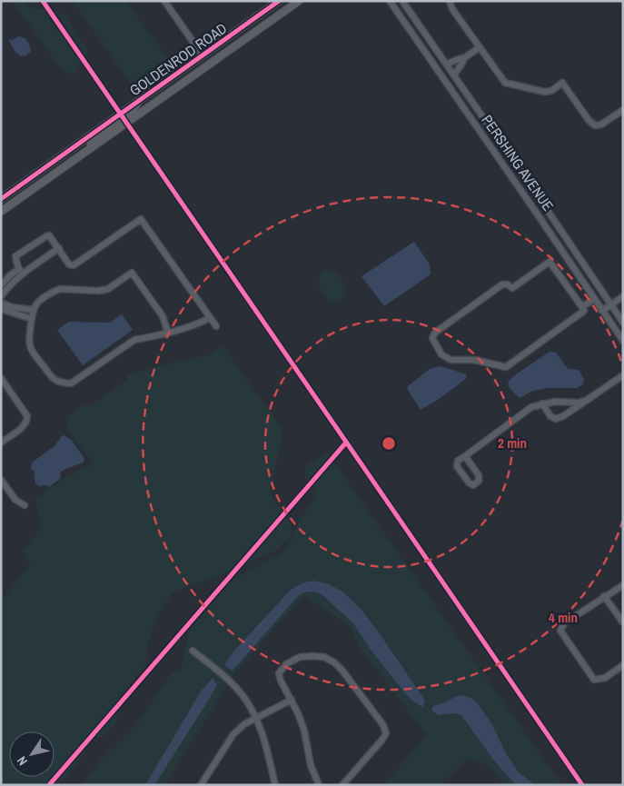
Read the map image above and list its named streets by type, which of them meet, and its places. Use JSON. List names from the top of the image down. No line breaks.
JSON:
{"streets":{"main road":["GOLDENROD ROAD"],"street":["PERSHING AVENUE"]},"north":"bottom left","rings":["2 min","4 min"]}
